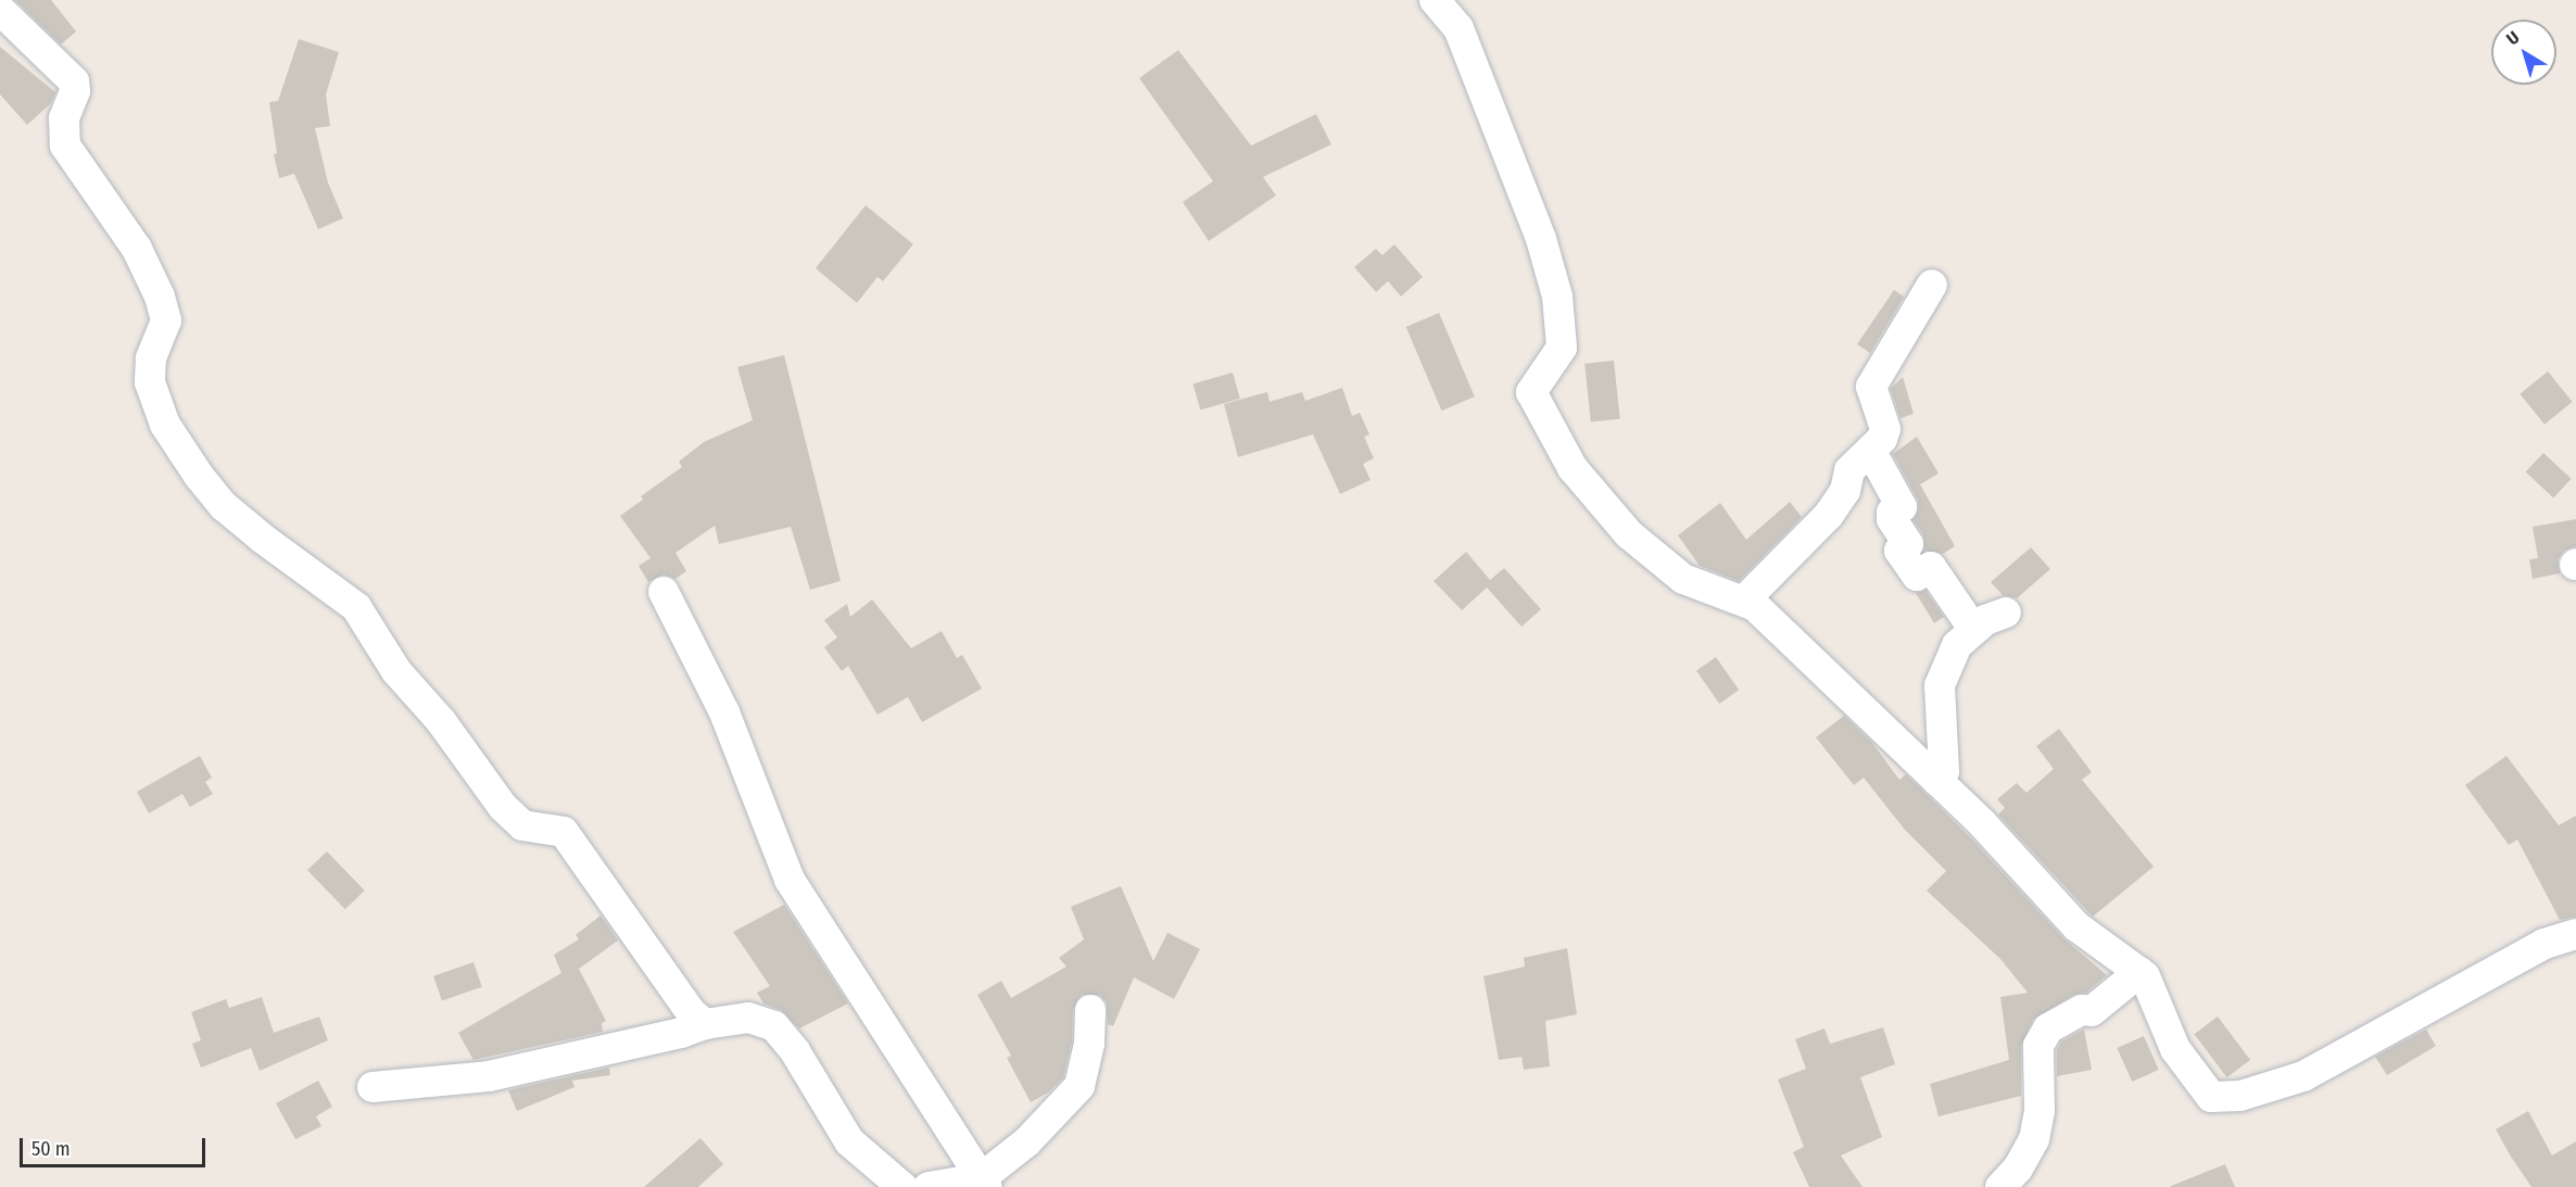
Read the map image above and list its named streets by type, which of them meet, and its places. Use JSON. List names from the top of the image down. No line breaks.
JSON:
{"scale_bar":"50 m","north":"top left"}
